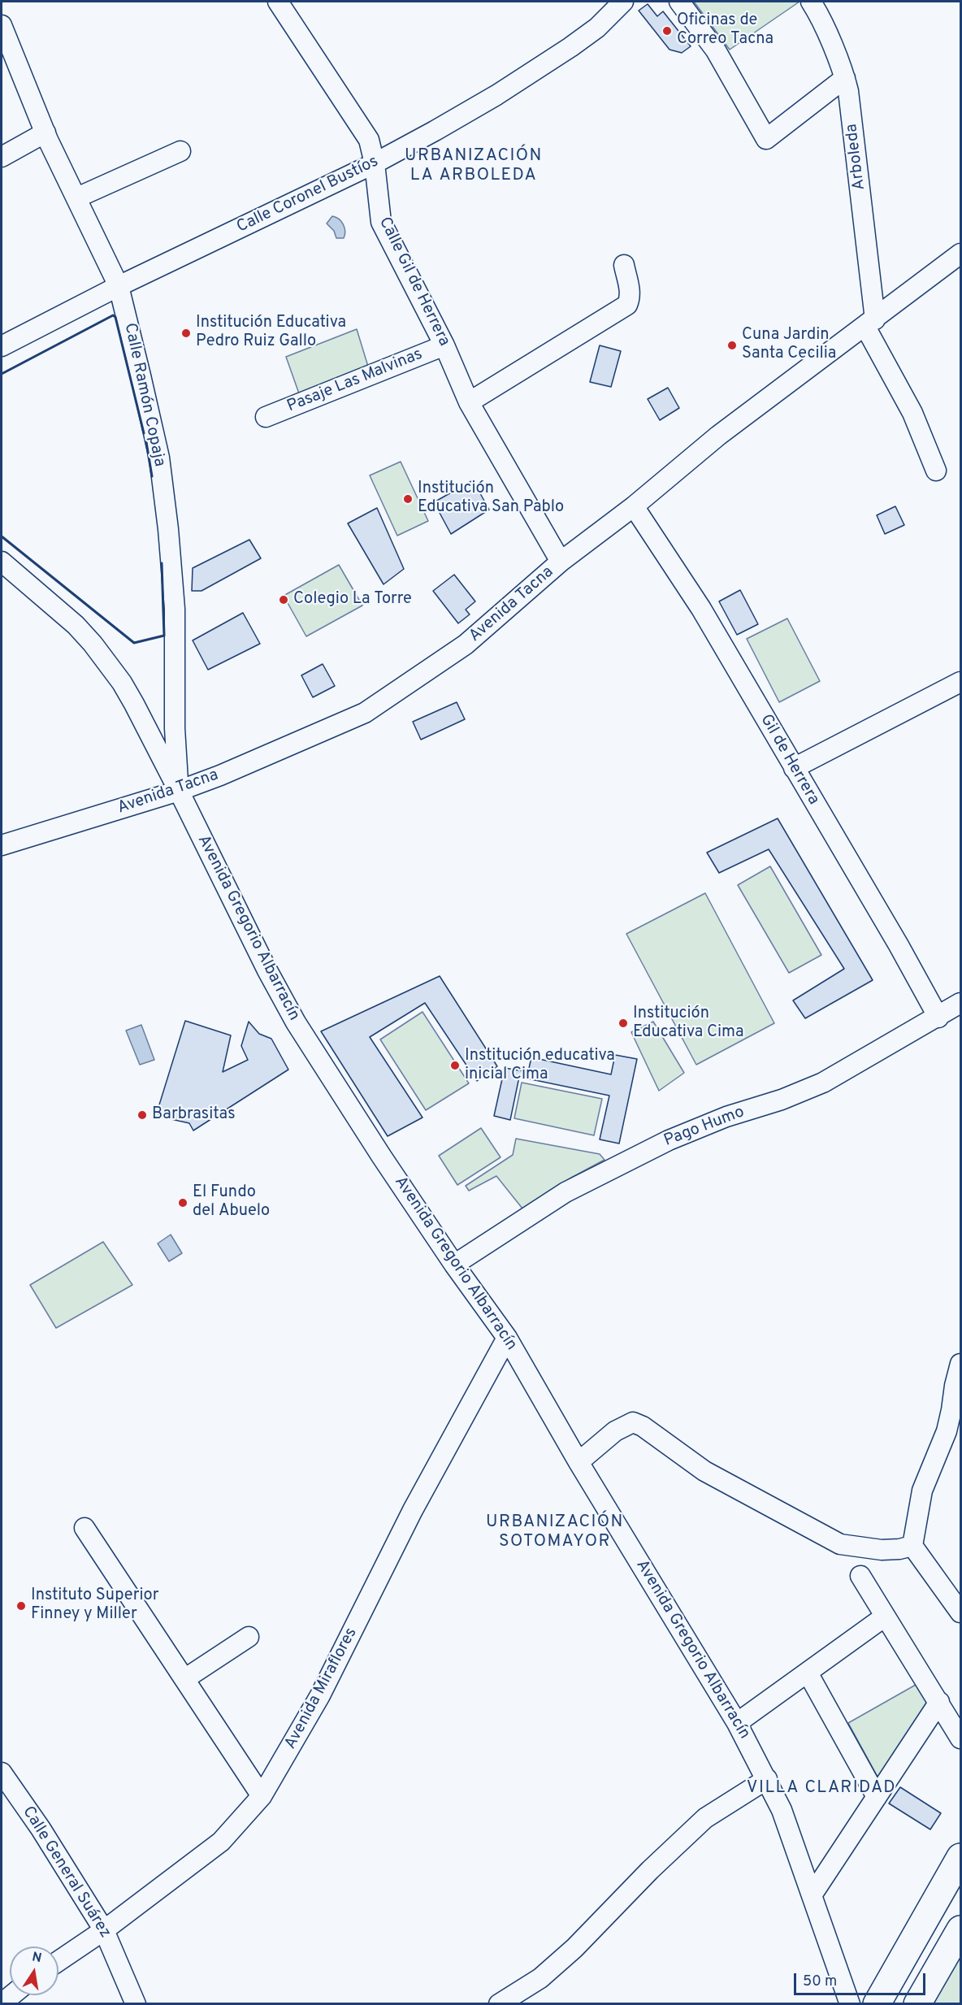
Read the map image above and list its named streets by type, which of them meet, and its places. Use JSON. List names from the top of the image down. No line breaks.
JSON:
{"streets":{"street":["Arboleda","Calle Coronel Bustíos","Calle Gil de Herrera","Pasaje Las Malvinas","Calle Ramón Copaja","Avenida Tacna","Gil de Herrera","Avenida Gregorio Albarracín","Pago Humo","Avenida Miraflores","Calle General Suárez"]},"crossings":[["Arboleda","Avenida Tacna"],["Calle Coronel Bustíos","Calle Gil de Herrera"],["Calle Coronel Bustíos","Calle Ramón Copaja"],["Calle Gil de Herrera","Pasaje Las Malvinas"],["Calle Gil de Herrera","Avenida Tacna"],["Calle Ramón Copaja","Avenida Tacna"],["Calle Ramón Copaja","Avenida Gregorio Albarracín"],["Avenida Tacna","Gil de Herrera"],["Avenida Tacna","Avenida Gregorio Albarracín"],["Gil de Herrera","Pago Humo"],["Avenida Gregorio Albarracín","Pago Humo"],["Avenida Gregorio Albarracín","Avenida Miraflores"],["Avenida Miraflores","Calle General Suárez"]],"districts":["URBANIZACIÓN LA ARBOLEDA","URBANIZACIÓN SOTOMAYOR","VILLA CLARIDAD"],"places":["Oficinas de Correo Tacna","Institución Educativa Pedro Ruiz Gallo","Cuna Jardin Santa Cecilia","Institución Educativa San Pablo","Colegio La Torre","Institución Educativa Cima","Institución educativa inicial Cima","Barbrasitas","El Fundo del Abuelo","Instituto Superior Finney y Miller"],"scale_bar":"50 m","north":"top"}
